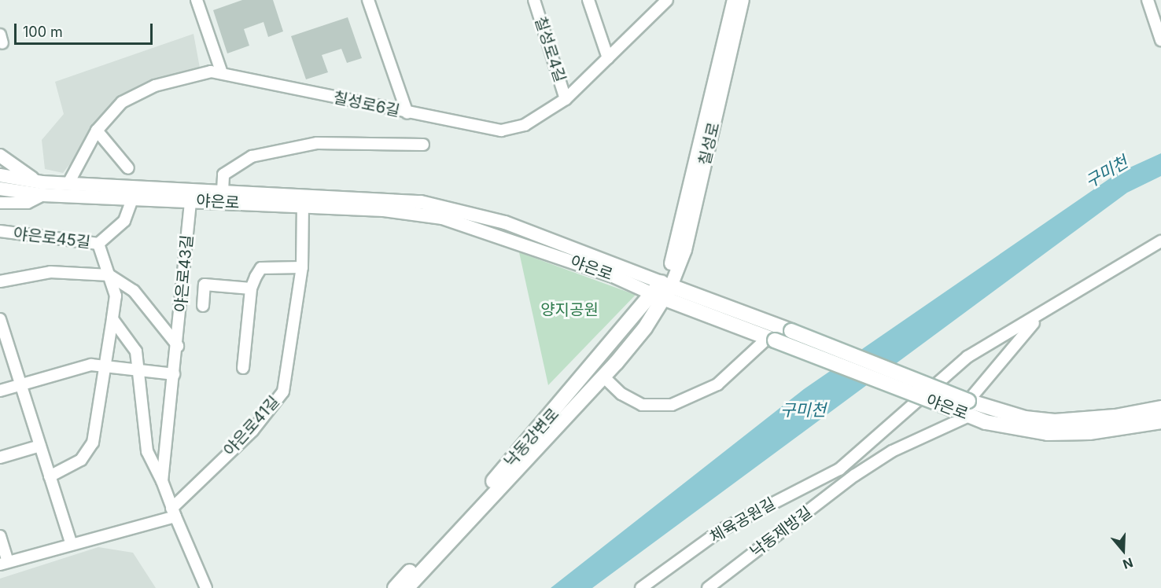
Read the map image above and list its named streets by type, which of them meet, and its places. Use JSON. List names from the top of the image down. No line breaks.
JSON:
{"streets":{"main road":["야은로","낙동강변로"],"street":["칠성로4길","칠성로6길","칠성로","야은로45길","야은로43길","야은로41길","체육공원길","낙동제방길"]},"crossings":[["칠성로4길","칠성로6길"],["칠성로6길","야은로"],["칠성로","야은로"],["칠성로","낙동강변로"],["야은로","야은로43길"],["야은로","야은로41길"],["야은로","낙동강변로"],["야은로","낙동제방길"],["야은로45길","야은로43길"],["야은로43길","야은로41길"]],"water":["구미천"],"parks":["양지공원"],"scale_bar":"100 m","north":"bottom"}
